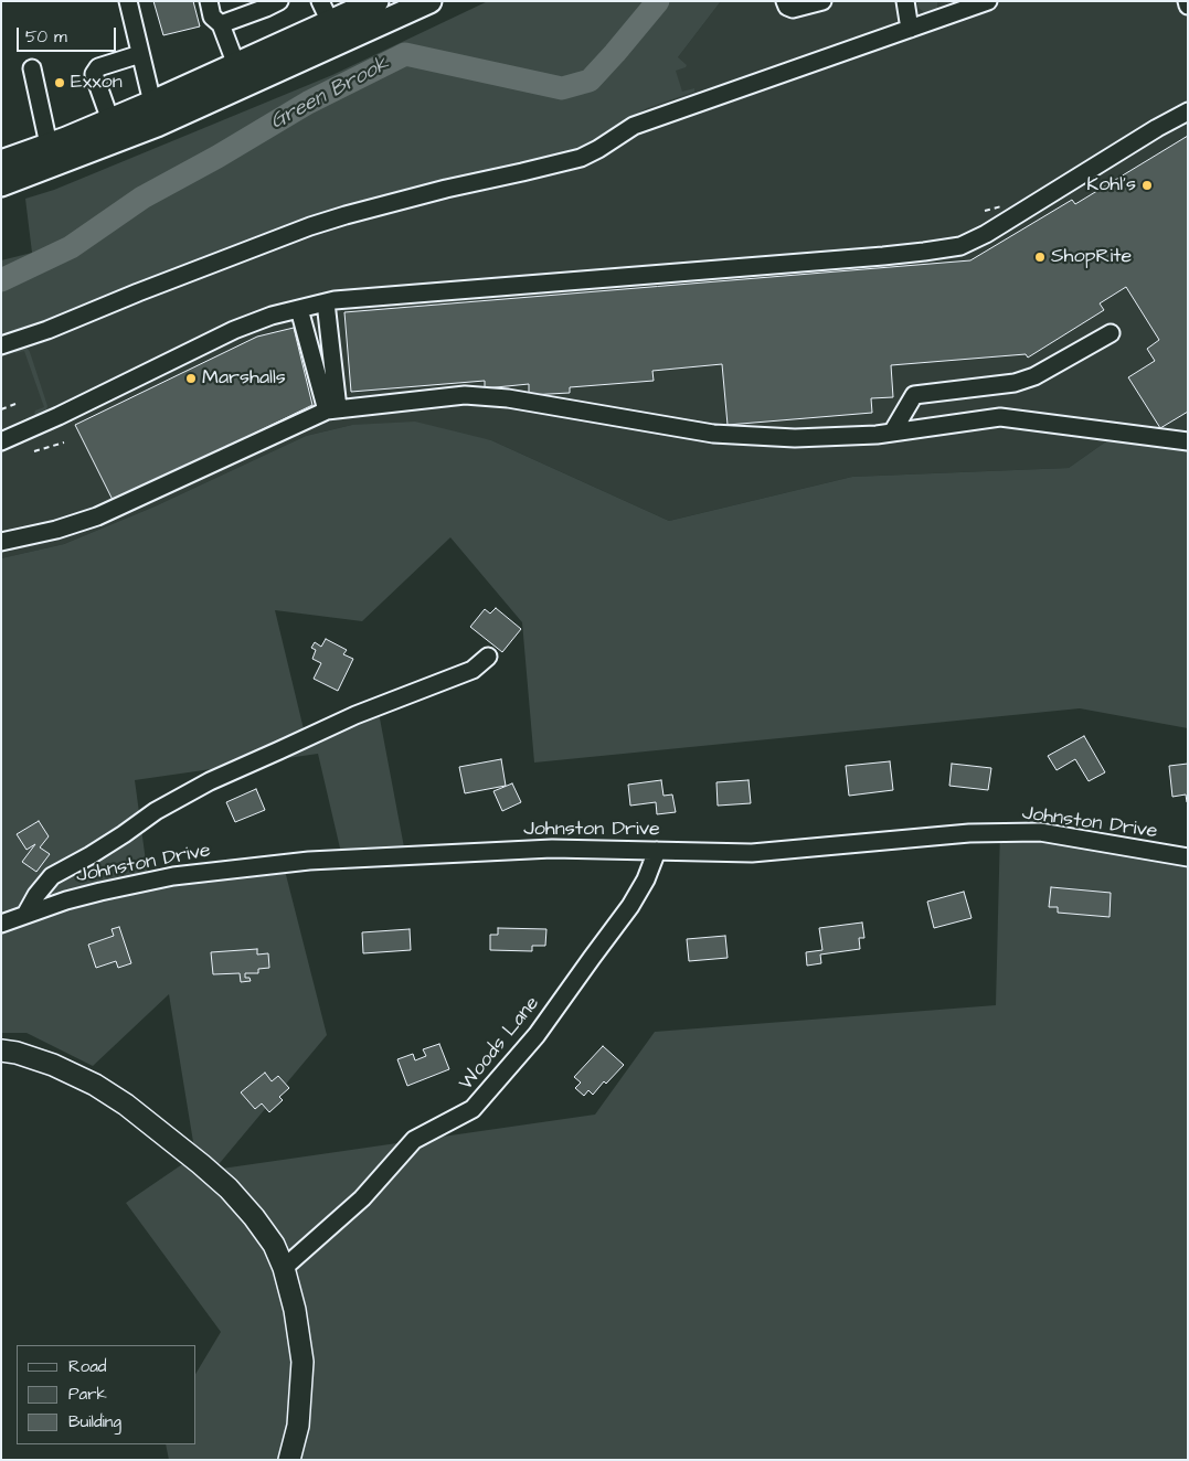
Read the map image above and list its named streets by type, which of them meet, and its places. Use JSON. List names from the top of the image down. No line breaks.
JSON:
{"streets":{"street":["Johnston Drive","Woods Lane"]},"crossings":[["Johnston Drive","Woods Lane"]],"water":["Green Brook"],"places":["Exxon","Kohl's","ShopRite","Marshalls"],"legend":["Road","Park","Building"],"scale_bar":"50 m"}
